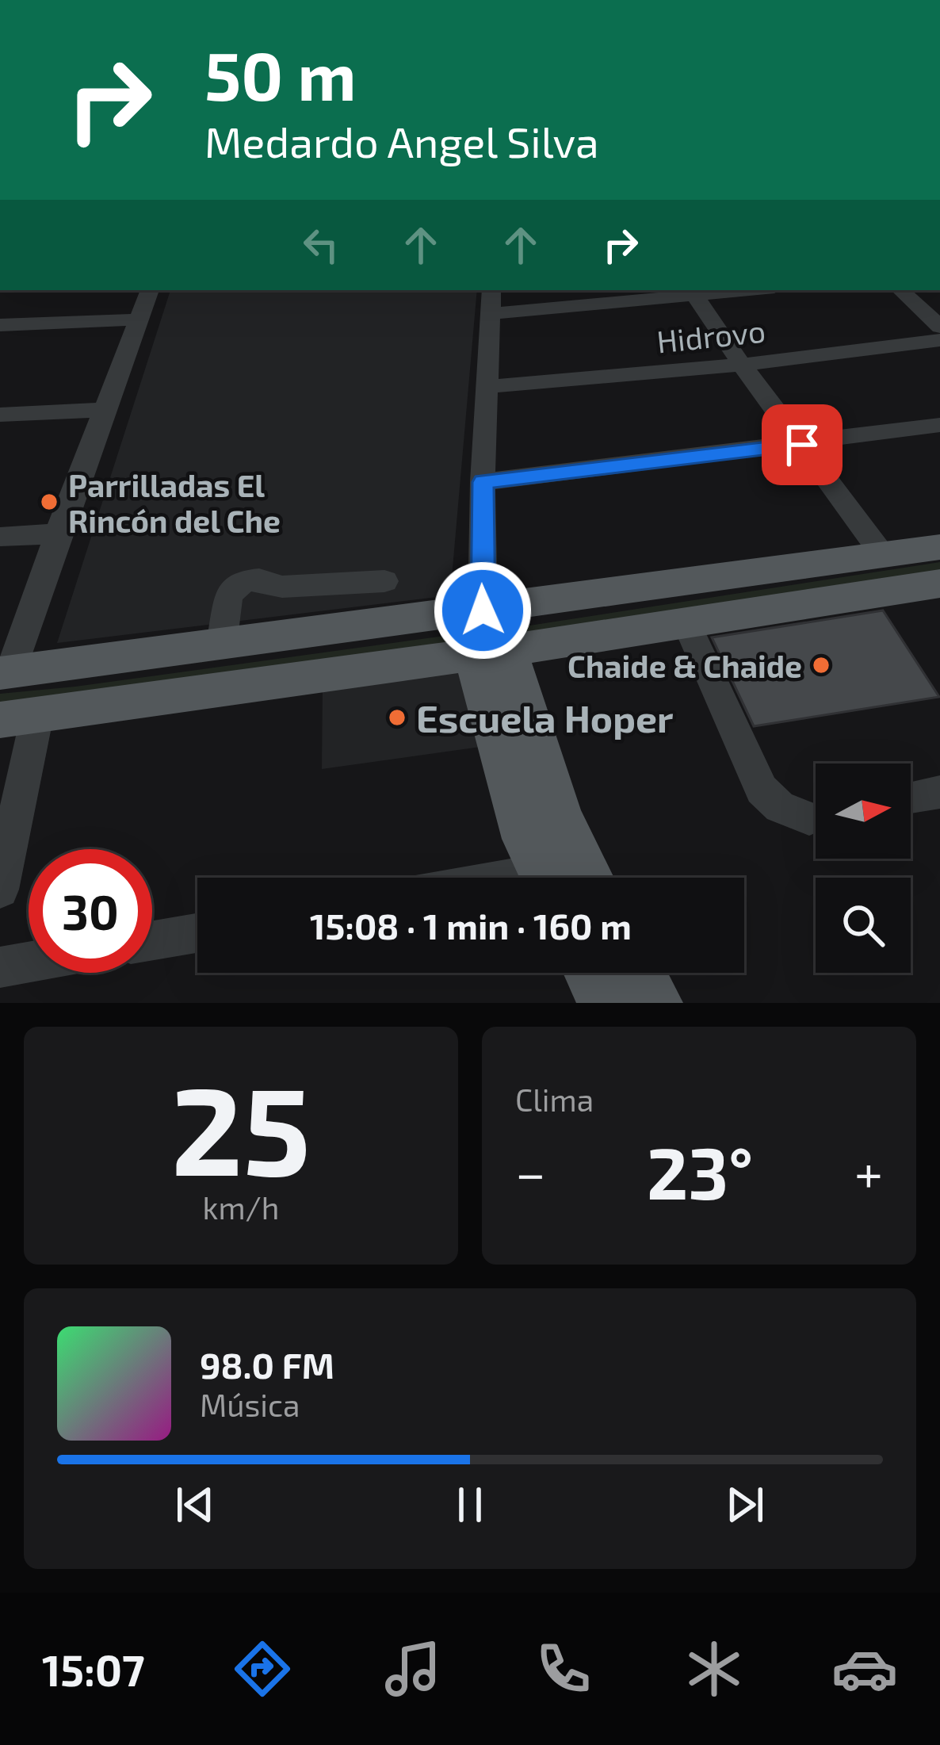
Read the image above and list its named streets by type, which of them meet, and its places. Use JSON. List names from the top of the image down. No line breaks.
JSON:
{"streets":{"street":["Hidrovo"]},"places":["Parrilladas El Rincón del Che","Chaide & Chaide","Escuela Hoper"],"north":"right","page":{"turn":["50 m","Medardo Angel Silva"],"limit":"30","trip":"15:08 · 1 min · 160 m","tile":[["25","km/h"],"Clima"],"heat":["−","23°","+"],"song":["98.0 FM","Música"],"tabs":"15:07"}}
